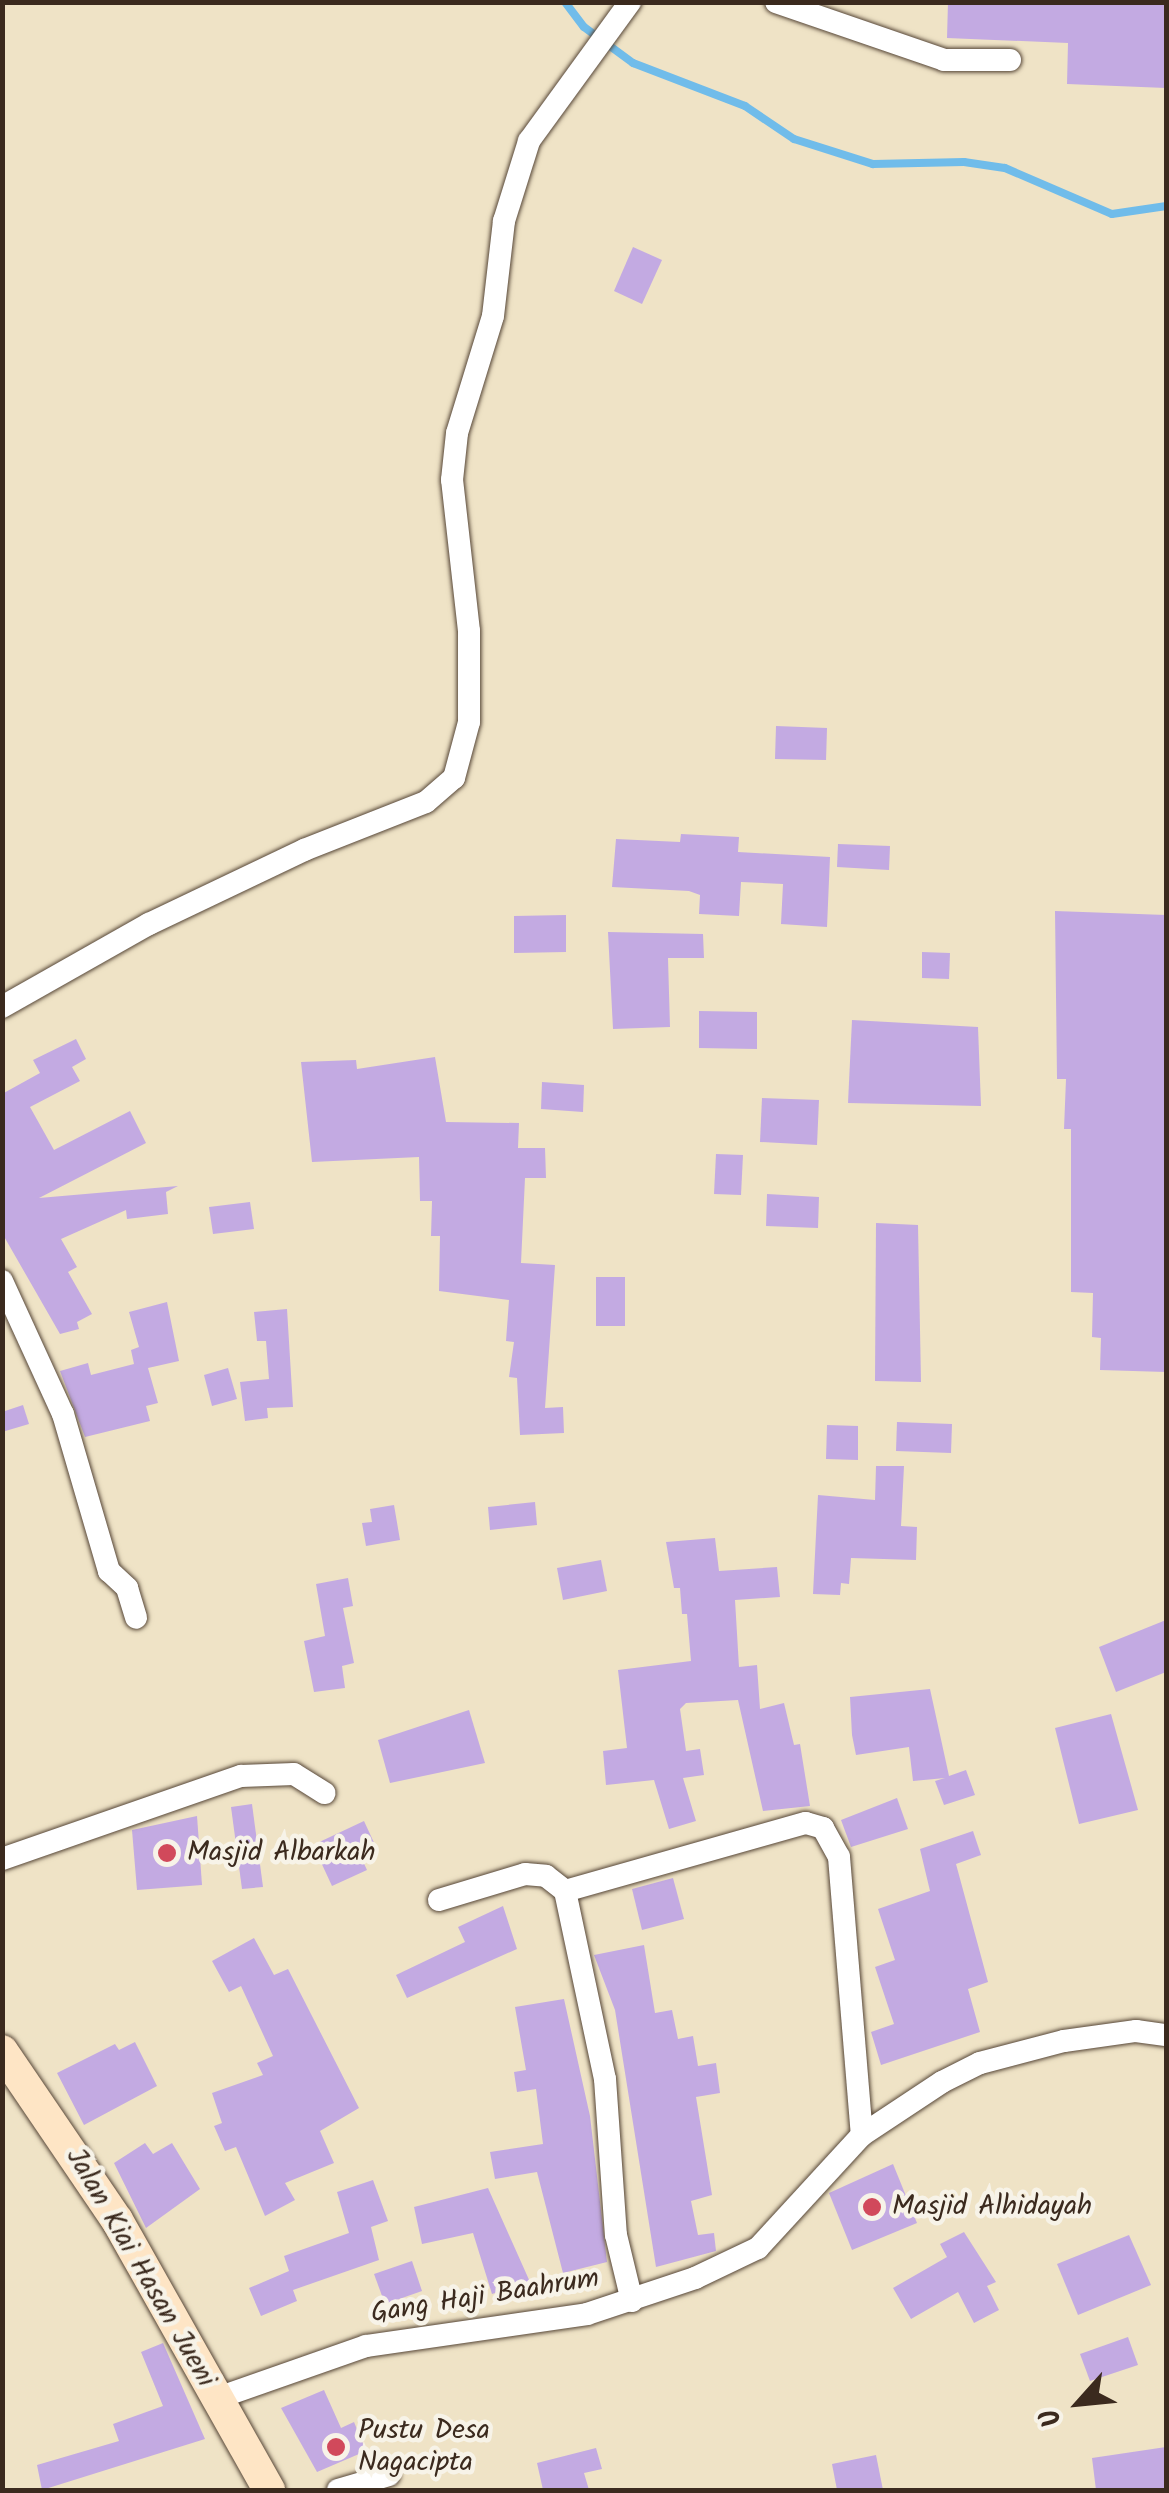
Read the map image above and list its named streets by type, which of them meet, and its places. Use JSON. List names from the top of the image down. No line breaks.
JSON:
{"streets":{"street":["Jalan Kiai Hasan Jueni","Gang Haji Baahrum"]},"crossings":[["Jalan Kiai Hasan Jueni","Gang Haji Baahrum"]],"places":["Masjid Albarkah","Masjid Alhidayah","Pustu Desa Nagacipta"],"north":"bottom left"}
